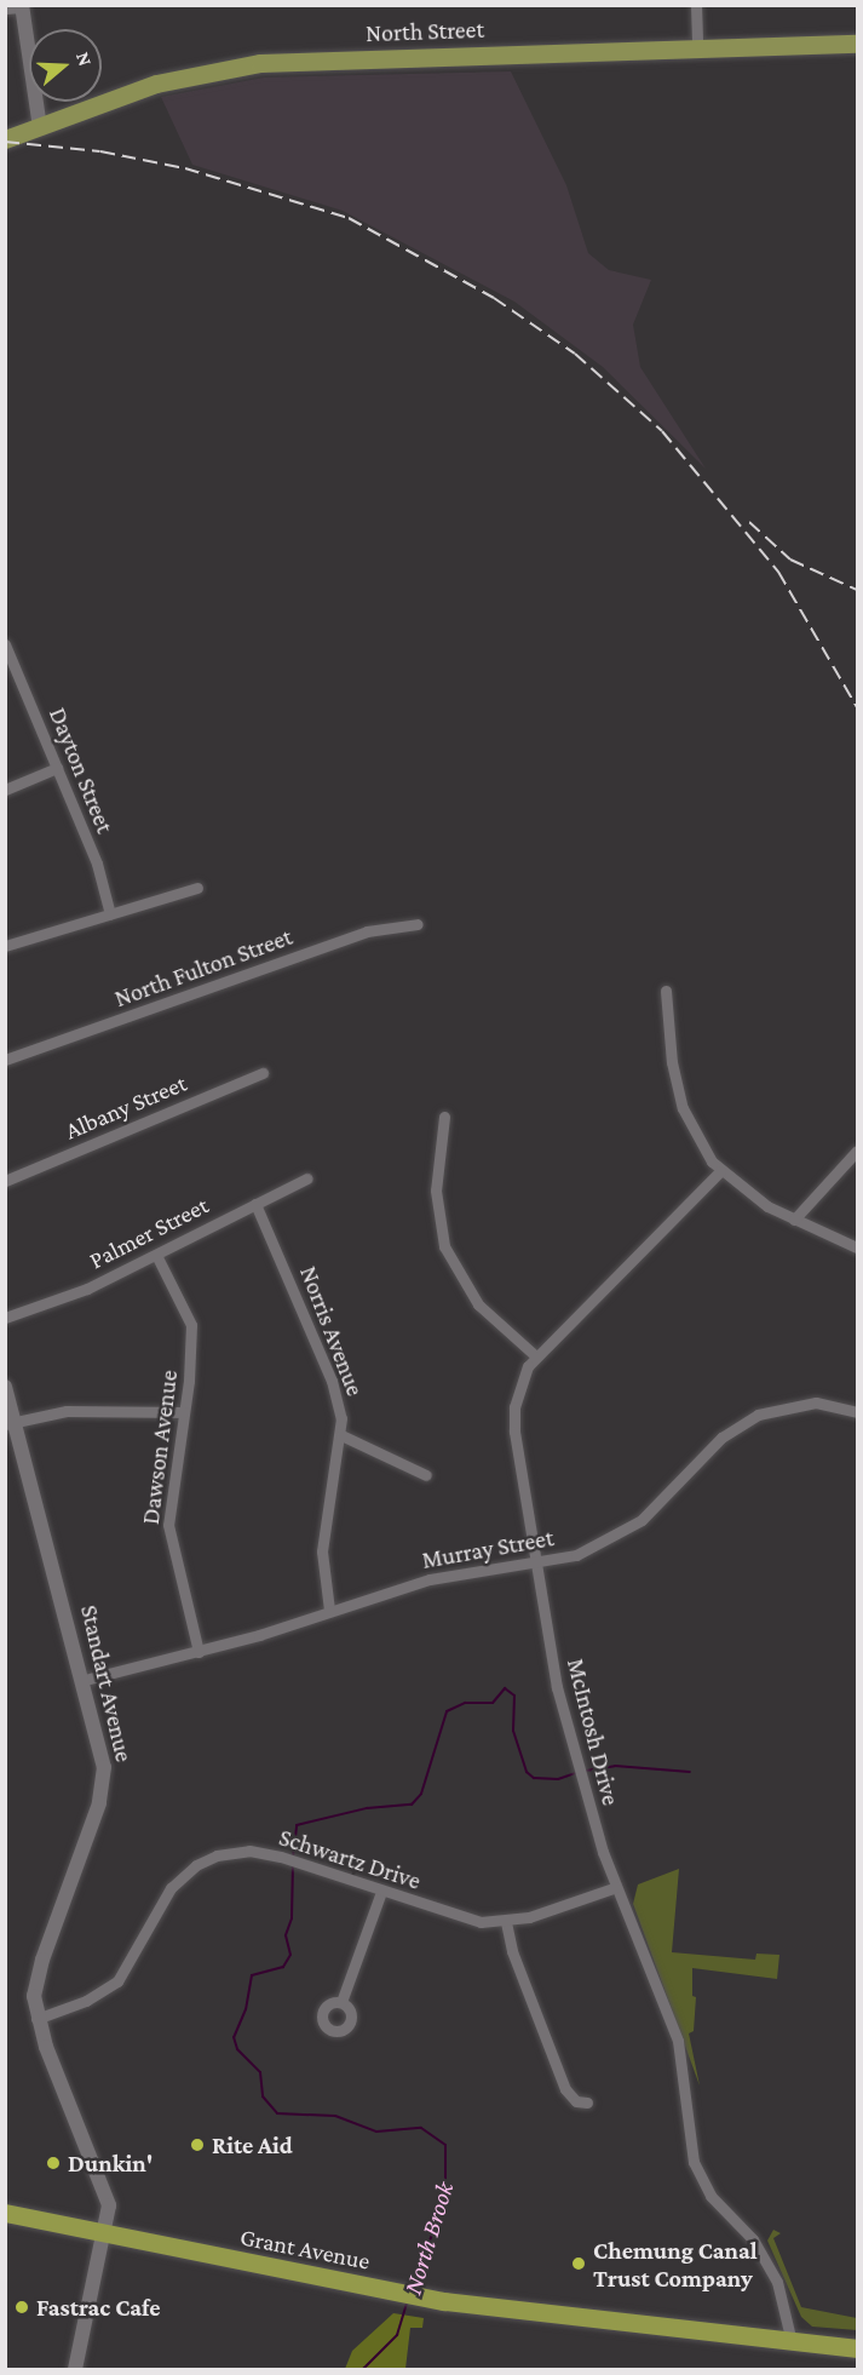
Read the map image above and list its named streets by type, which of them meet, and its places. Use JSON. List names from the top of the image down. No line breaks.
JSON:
{"streets":{"highway":["Grant Avenue"],"main road":["North Street"],"street":["Dayton Street","North Fulton Street","Albany Street","Palmer Street","Norris Avenue","Dawson Avenue","Murray Street","Standart Avenue","McIntosh Drive","Schwartz Drive"]},"crossings":[["Palmer Street","Norris Avenue"],["Palmer Street","Dawson Avenue"],["Norris Avenue","Murray Street"],["Dawson Avenue","Murray Street"],["Murray Street","Standart Avenue"],["Murray Street","McIntosh Drive"],["Standart Avenue","Schwartz Drive"],["Standart Avenue","Grant Avenue"],["McIntosh Drive","Schwartz Drive"],["McIntosh Drive","Grant Avenue"]],"water":["North Brook"],"places":["Rite Aid","Dunkin'","Chemung Canal Trust Company","Fastrac Cafe"],"north":"right"}
